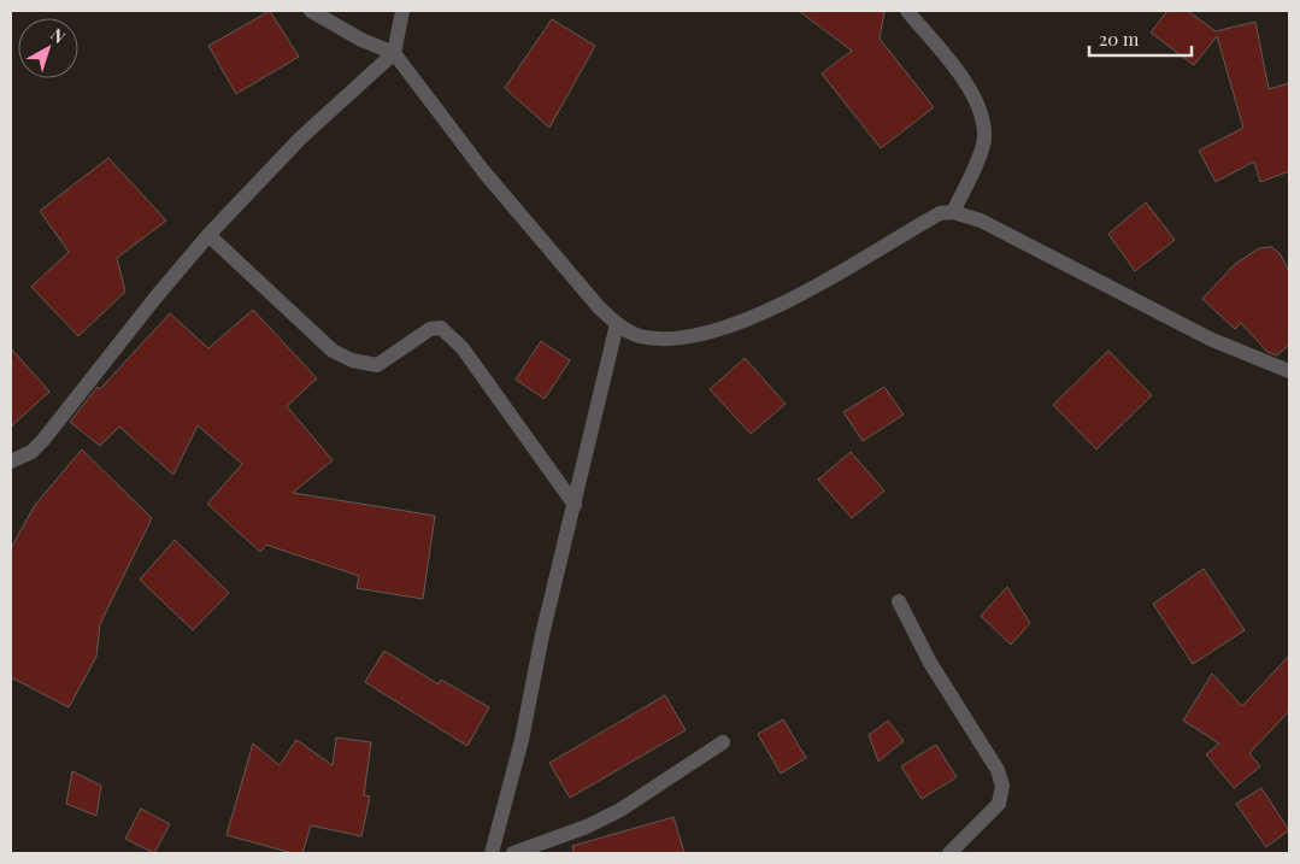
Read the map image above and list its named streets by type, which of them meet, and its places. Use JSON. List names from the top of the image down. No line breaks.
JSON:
{"scale_bar":"20 m","north":"top right"}
